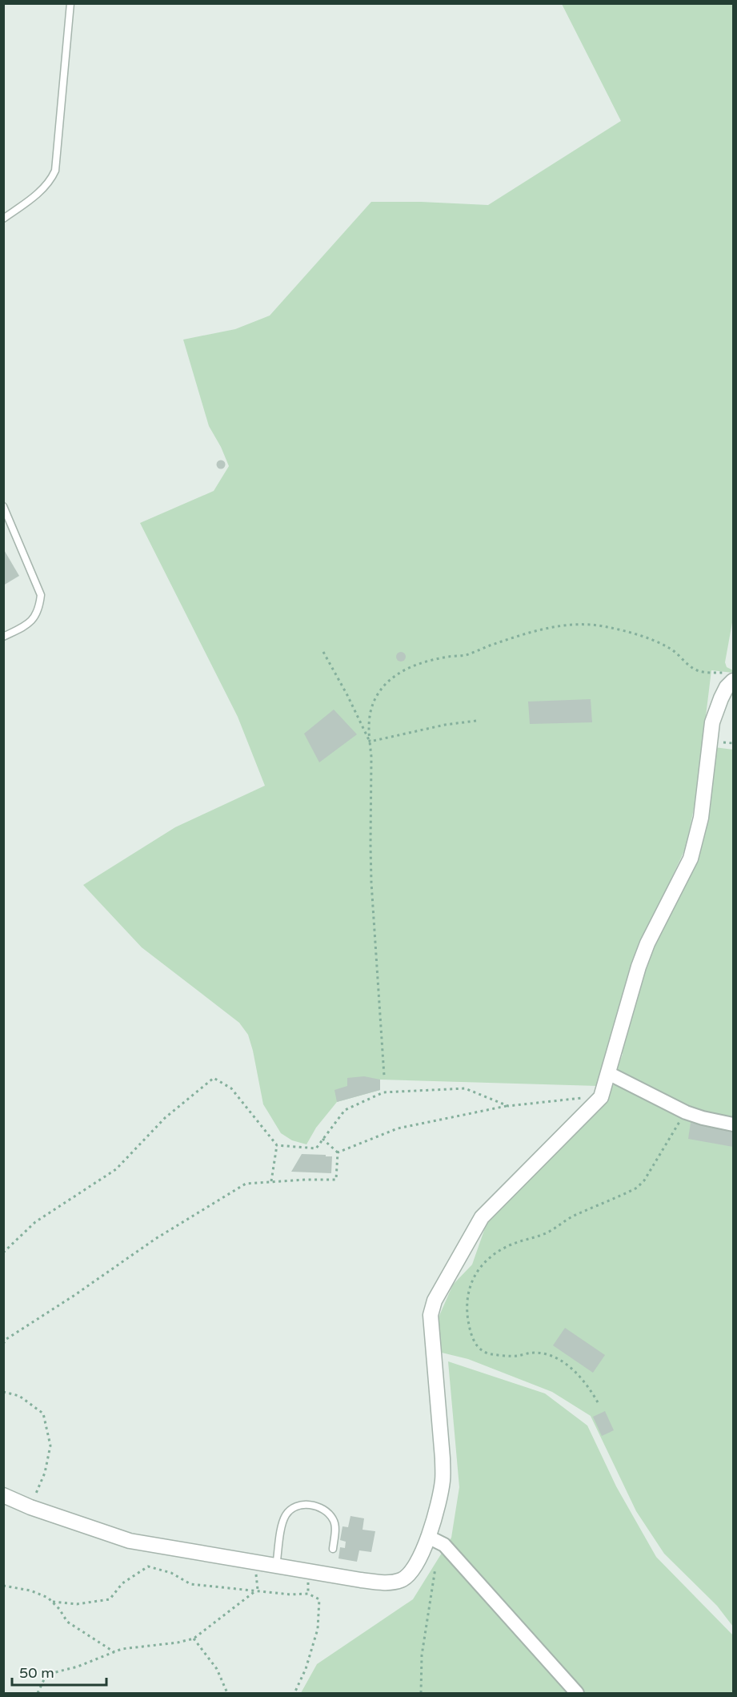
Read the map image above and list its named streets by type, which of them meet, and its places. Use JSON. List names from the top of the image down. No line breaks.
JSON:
{"scale_bar":"50 m"}
